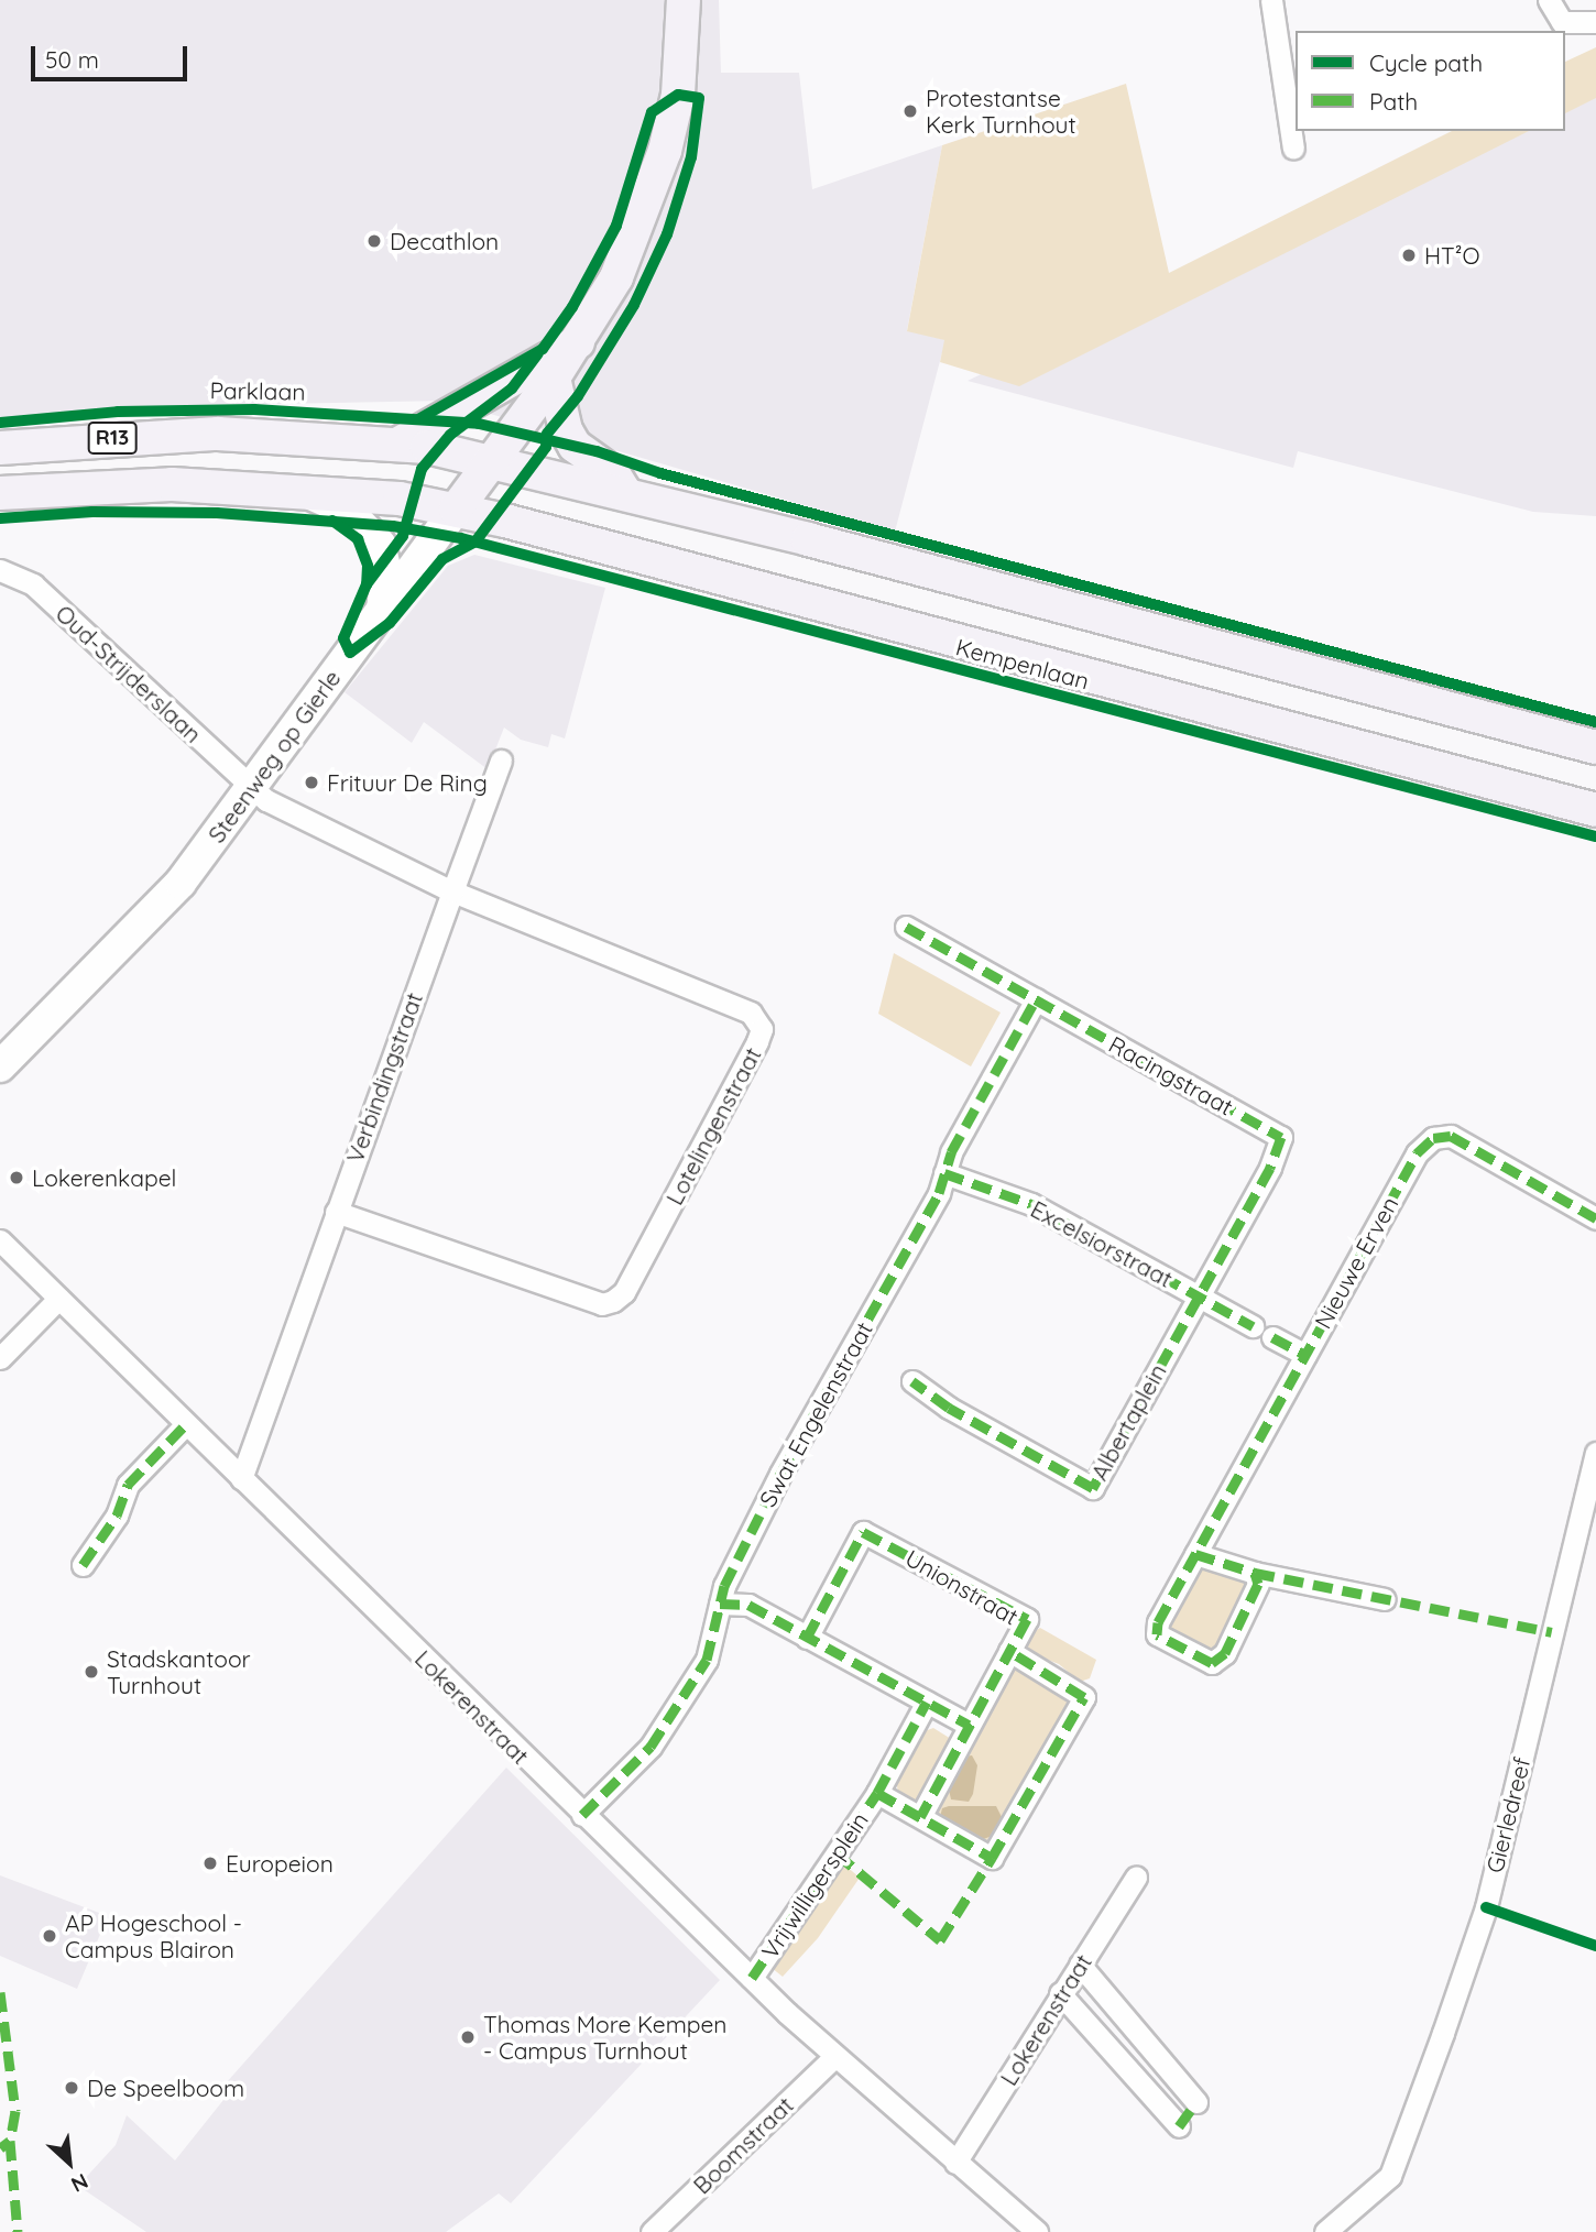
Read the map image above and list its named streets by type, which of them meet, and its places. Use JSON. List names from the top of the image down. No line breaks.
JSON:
{"streets":{"main road":["Parklaan","R13","Kempenlaan","Steenweg op Gierle"],"street":["Oud-Strijderslaan","Racingstraat","Verbindingstraat","Lotelingenstraat","Excelsiorstraat","Nieuwe Erven","Swat Engelenstraat","Albertaplein","Unionstraat","Lokerenstraat","Gierledreef","Vrijwilligersplein","Boomstraat"]},"crossings":[["Parklaan","R13"],["Parklaan","Steenweg op Gierle"],["R13","Kempenlaan"],["R13","Steenweg op Gierle"],["Kempenlaan","Steenweg op Gierle"],["Oud-Strijderslaan","Steenweg op Gierle"],["Racingstraat","Excelsiorstraat"],["Racingstraat","Swat Engelenstraat"],["Racingstraat","Albertaplein"],["Verbindingstraat","Lotelingenstraat"],["Verbindingstraat","Lokerenstraat"],["Excelsiorstraat","Swat Engelenstraat"],["Excelsiorstraat","Albertaplein"],["Swat Engelenstraat","Lokerenstraat"],["Unionstraat","Vrijwilligersplein"],["Lokerenstraat","Vrijwilligersplein"],["Lokerenstraat","Boomstraat"]],"places":["Protestantse Kerk Turnhout","Decathlon","HT²O","Frituur De Ring","Lokerenkapel","Stadskantoor Turnhout","Europeion","AP Hogeschool - Campus Blairon","Thomas More Kempen - Campus Turnhout","De Speelboom"],"legend":["Cycle path","Path"],"scale_bar":"50 m","north":"bottom right"}
